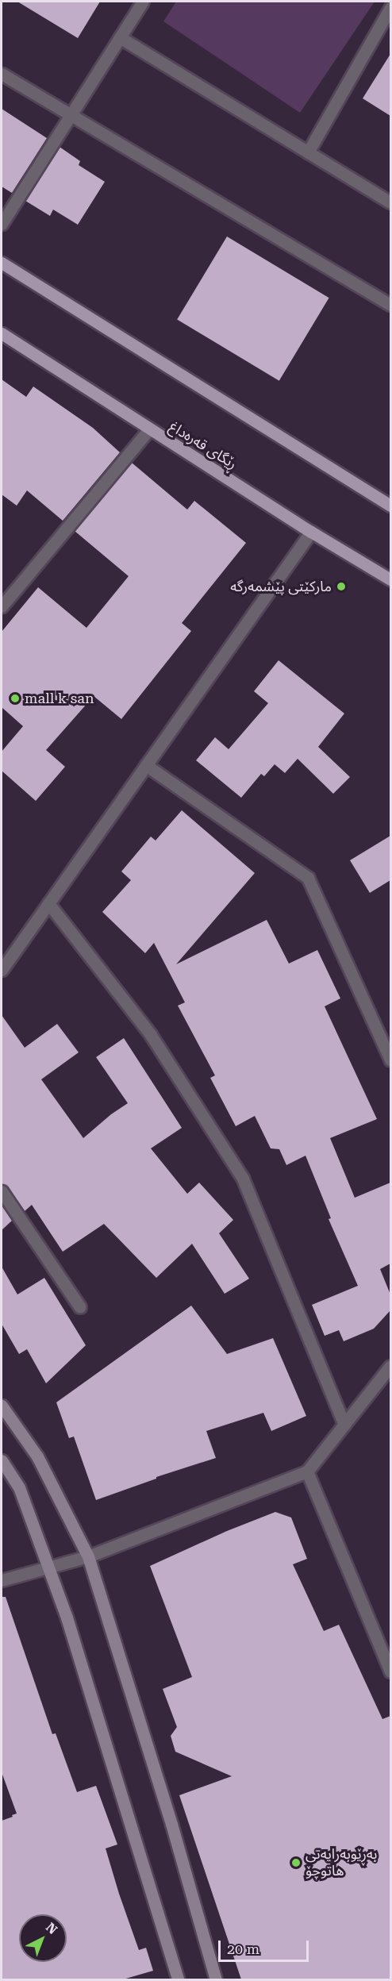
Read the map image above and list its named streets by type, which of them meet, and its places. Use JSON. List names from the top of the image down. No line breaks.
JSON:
{"streets":{"main road":["ڕێگای قەرەداغ"]},"places":["مارکێتی پێشمەرگە","mall k san","بەڕێوبەرایەتی هاتوچۆ"],"scale_bar":"20 m","north":"top right"}
